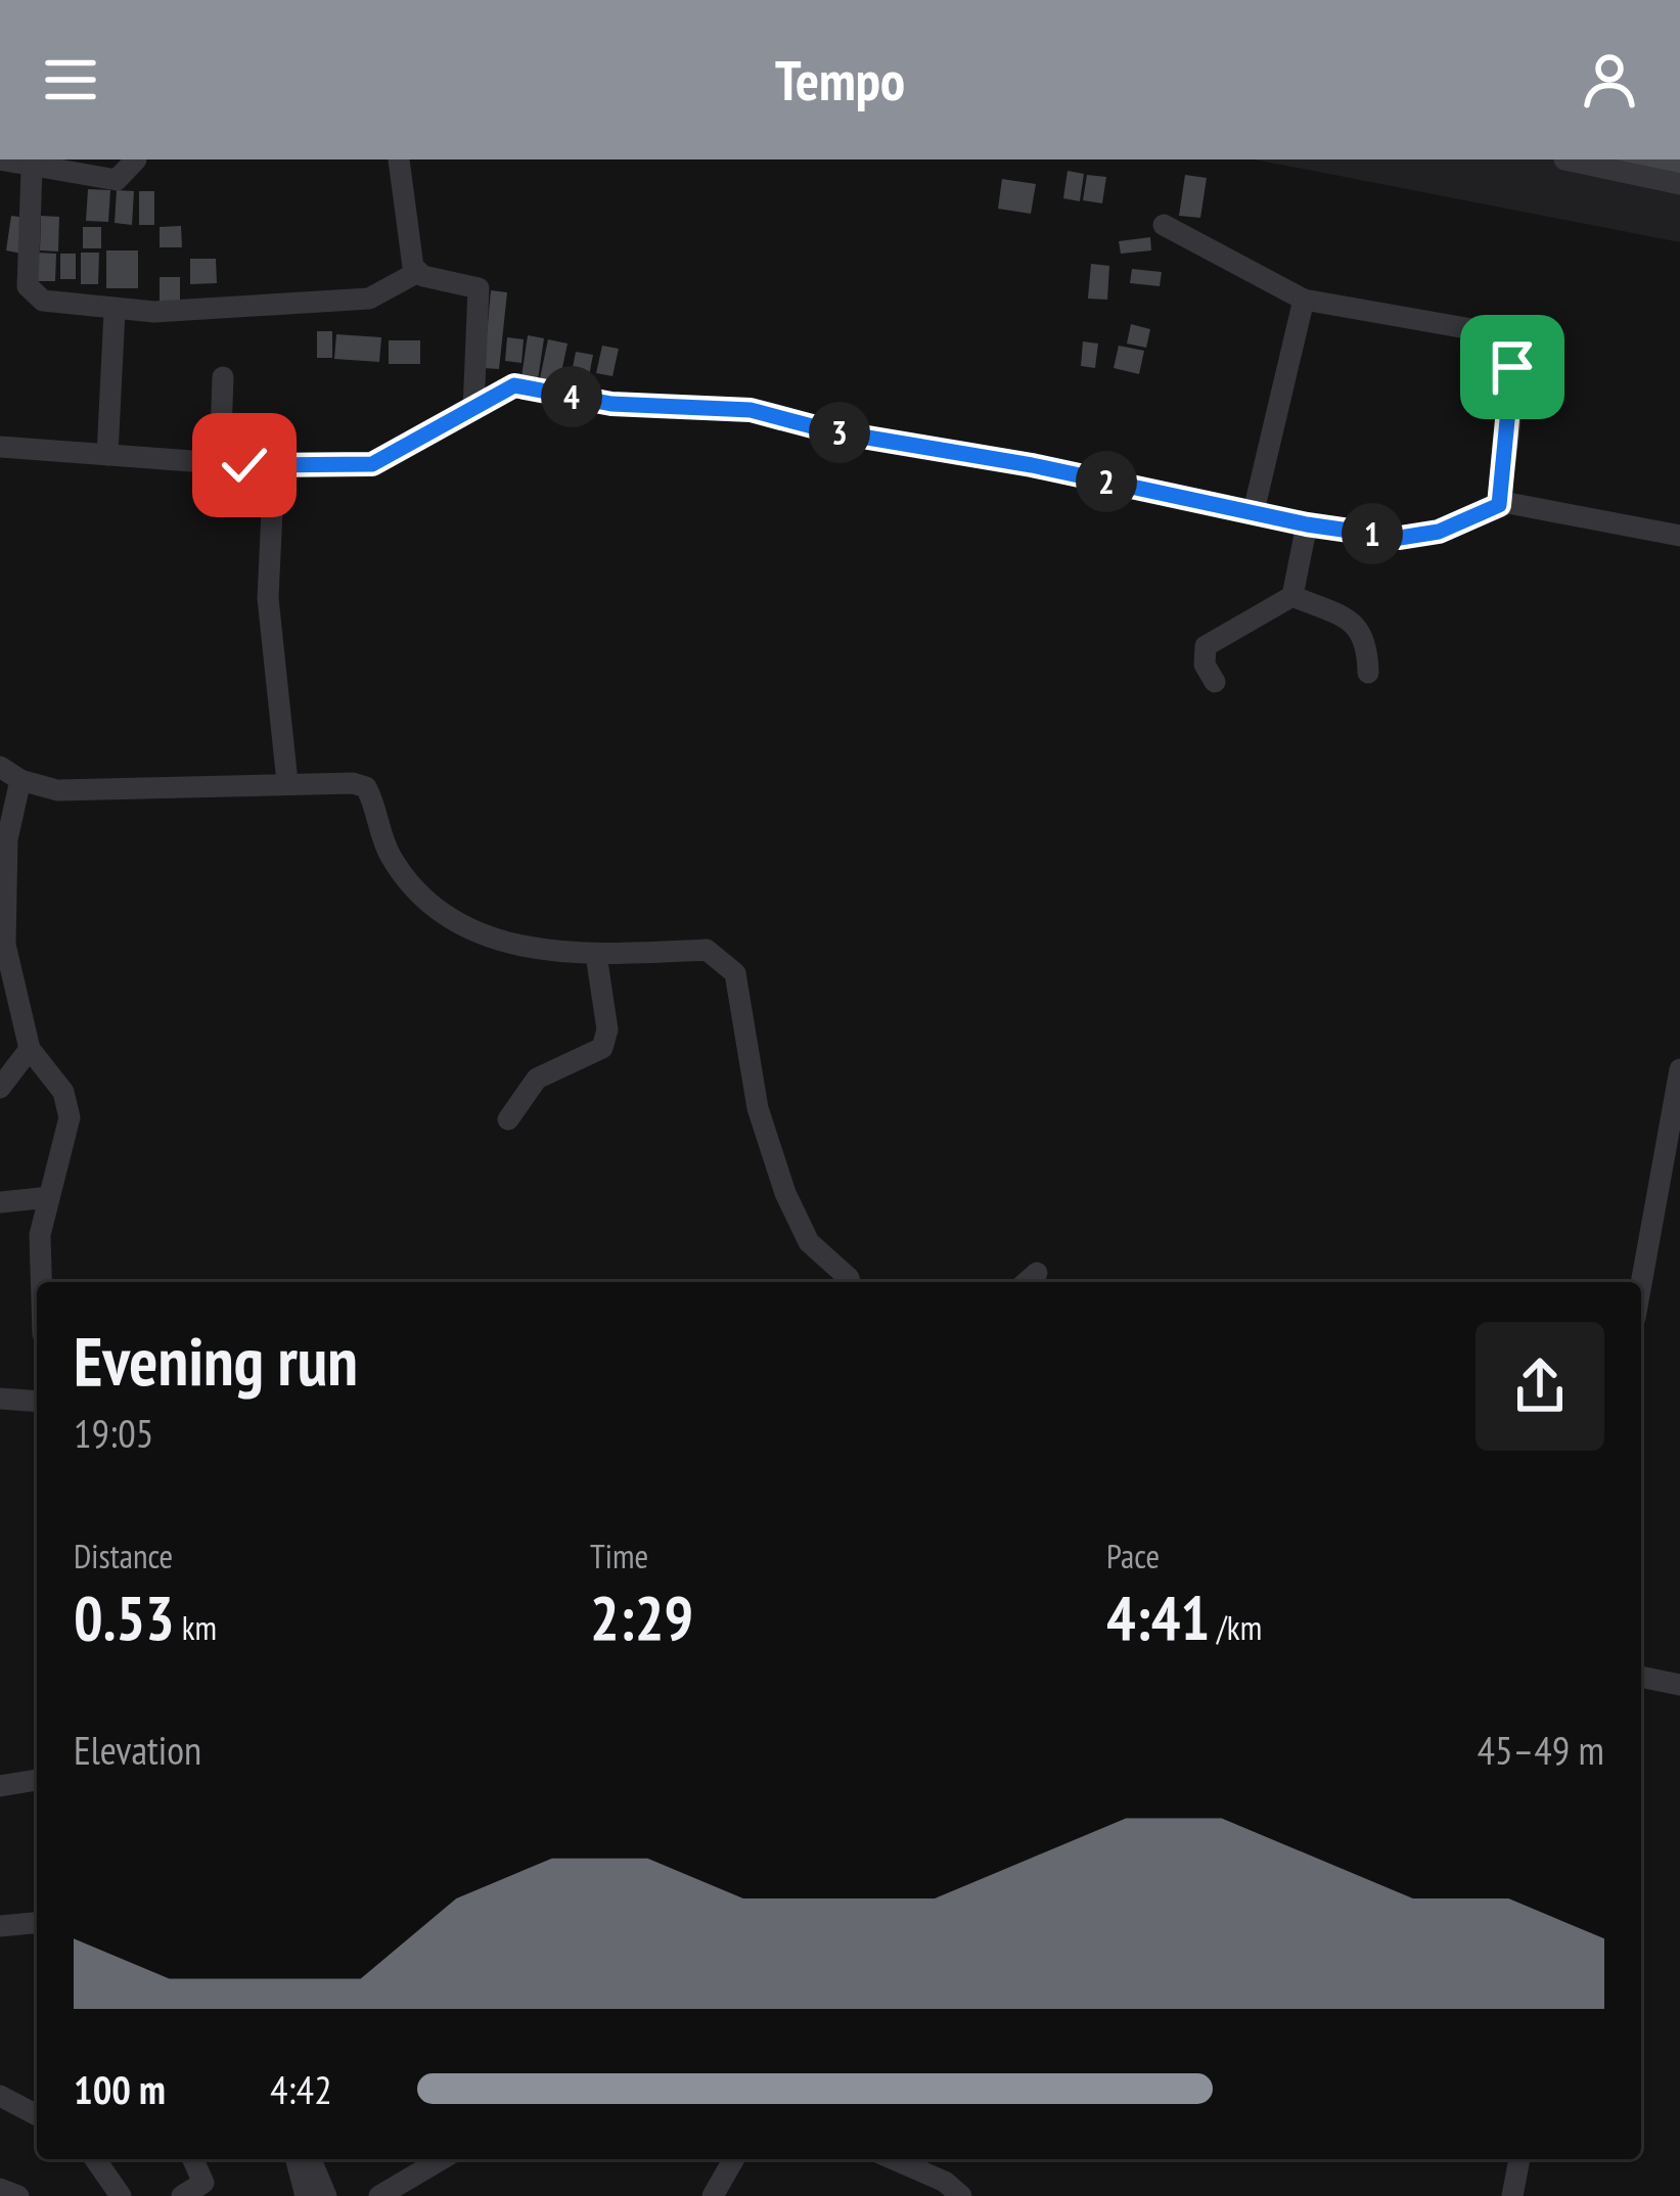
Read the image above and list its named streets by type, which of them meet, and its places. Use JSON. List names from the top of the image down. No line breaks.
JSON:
{"page":{"header":"Tempo","pins":["4","3","2","1"],"heading":["Evening run","19:05"],"stats":[["Distance","0.53 km"],["Time","2:29"],["Pace","4:41 /km"]],"chart":["Elevation","45–49 m"],"list":[{"name":"100 m","note":"4:42"}]}}
